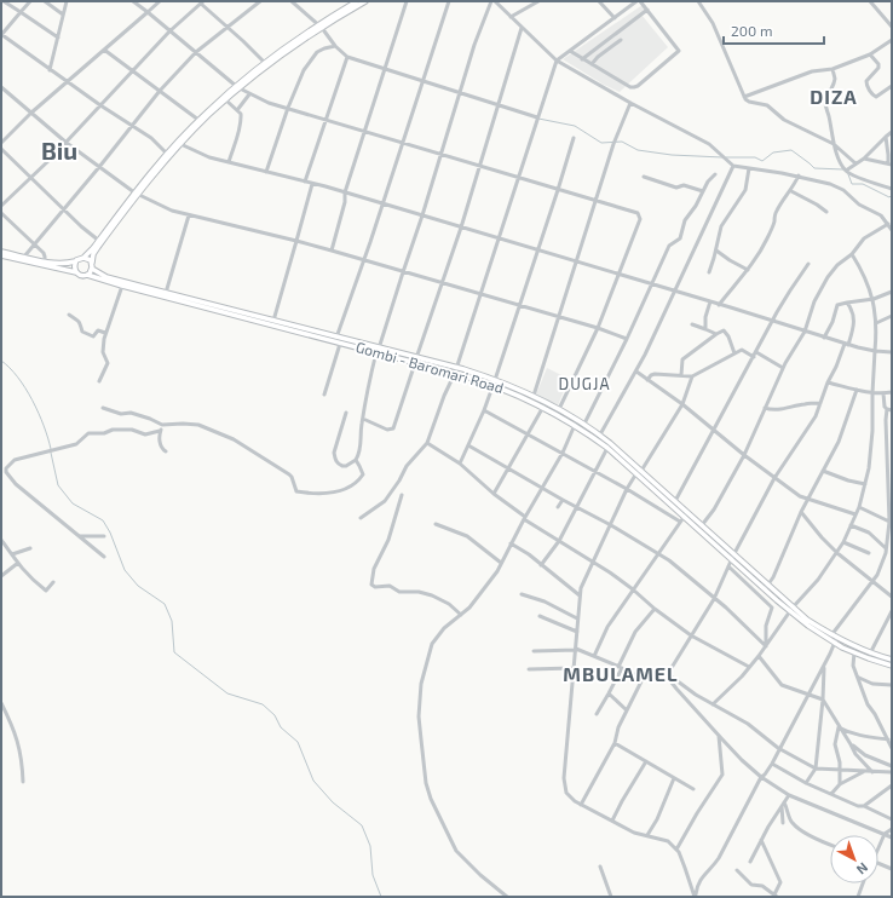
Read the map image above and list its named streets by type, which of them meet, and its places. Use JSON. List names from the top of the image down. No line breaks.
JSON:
{"streets":{"main road":["Gombi - Baromari Road"]},"districts":["DIZA","Biu","DUGJA","MBULAMEL"],"scale_bar":"200 m","north":"bottom right"}
